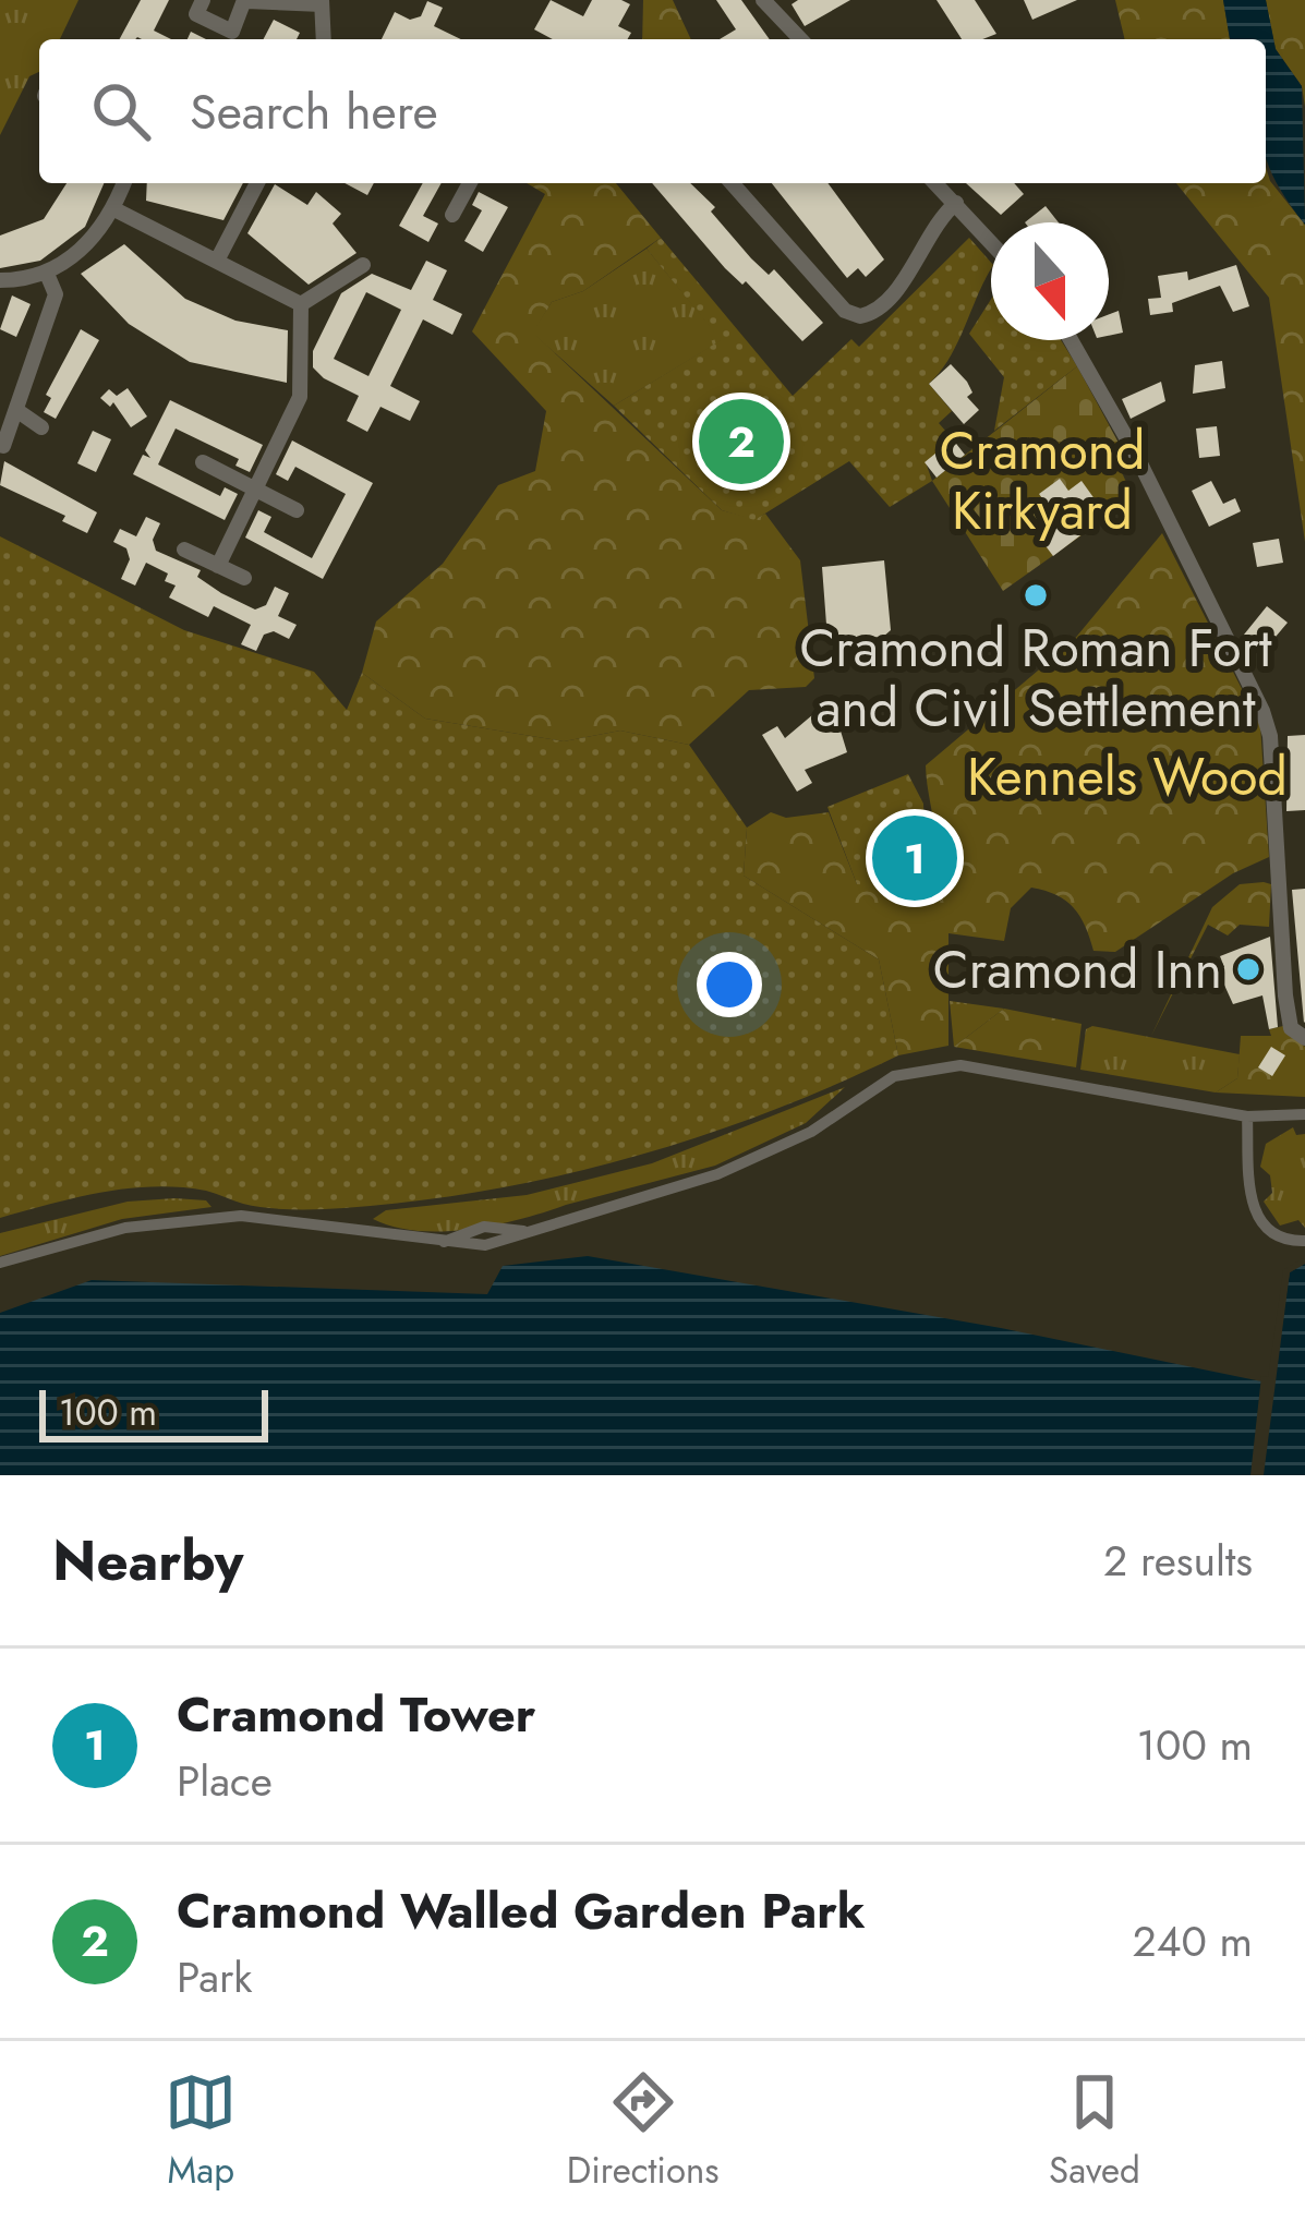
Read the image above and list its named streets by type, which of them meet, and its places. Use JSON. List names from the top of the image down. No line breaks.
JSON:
{"parks":["Cramond Kirkyard","Kennels Wood"],"places":["Cramond Roman Fort and Civil Settlement","Cramond Inn"],"scale_bar":"100 m","north":"bottom","page":{"search":"Search here","pins":["2","1"],"scale":"100 m","heading":["Nearby","2 results"],"list":[{"mark":"1","name":"Cramond Tower","note":"Place","value":"100 m"},{"mark":"2","name":"Cramond Walled Garden Park","note":"Park","value":"240 m"}],"nav":["Map","Directions","Saved"]}}
